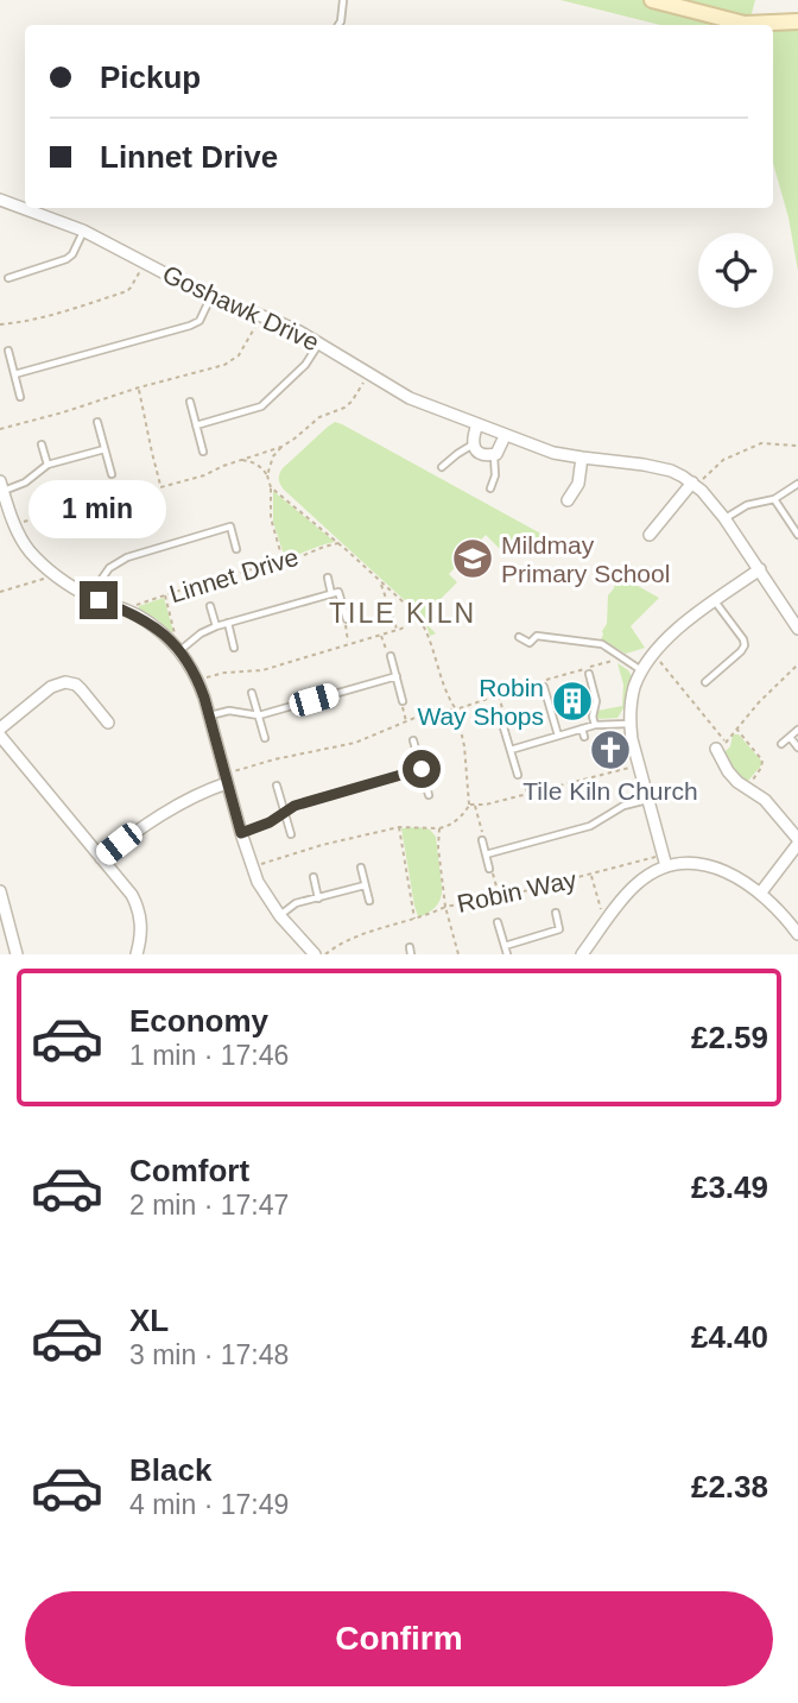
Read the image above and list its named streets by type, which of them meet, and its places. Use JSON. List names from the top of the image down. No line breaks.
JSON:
{"streets":{"street":["Goshawk Drive","Linnet Drive"],"path":["Robin Way"]},"districts":["TILE KILN"],"places":{"school or university":["Mildmay Primary School"],"building":["Robin Way Shops"],"church":["Tile Kiln Church"]},"page":{"banner":["Pickup","Linnet Drive"],"bubble":"1 min","list":[{"name":"Economy","note":"1 min · 17:46","value":"£2.59"},{"name":"Comfort","note":"2 min · 17:47","value":"£3.49"},{"name":"XL","note":"3 min · 17:48","value":"£4.40"},{"name":"Black","note":"4 min · 17:49","value":"£2.38"}],"buttons":"Confirm"}}
